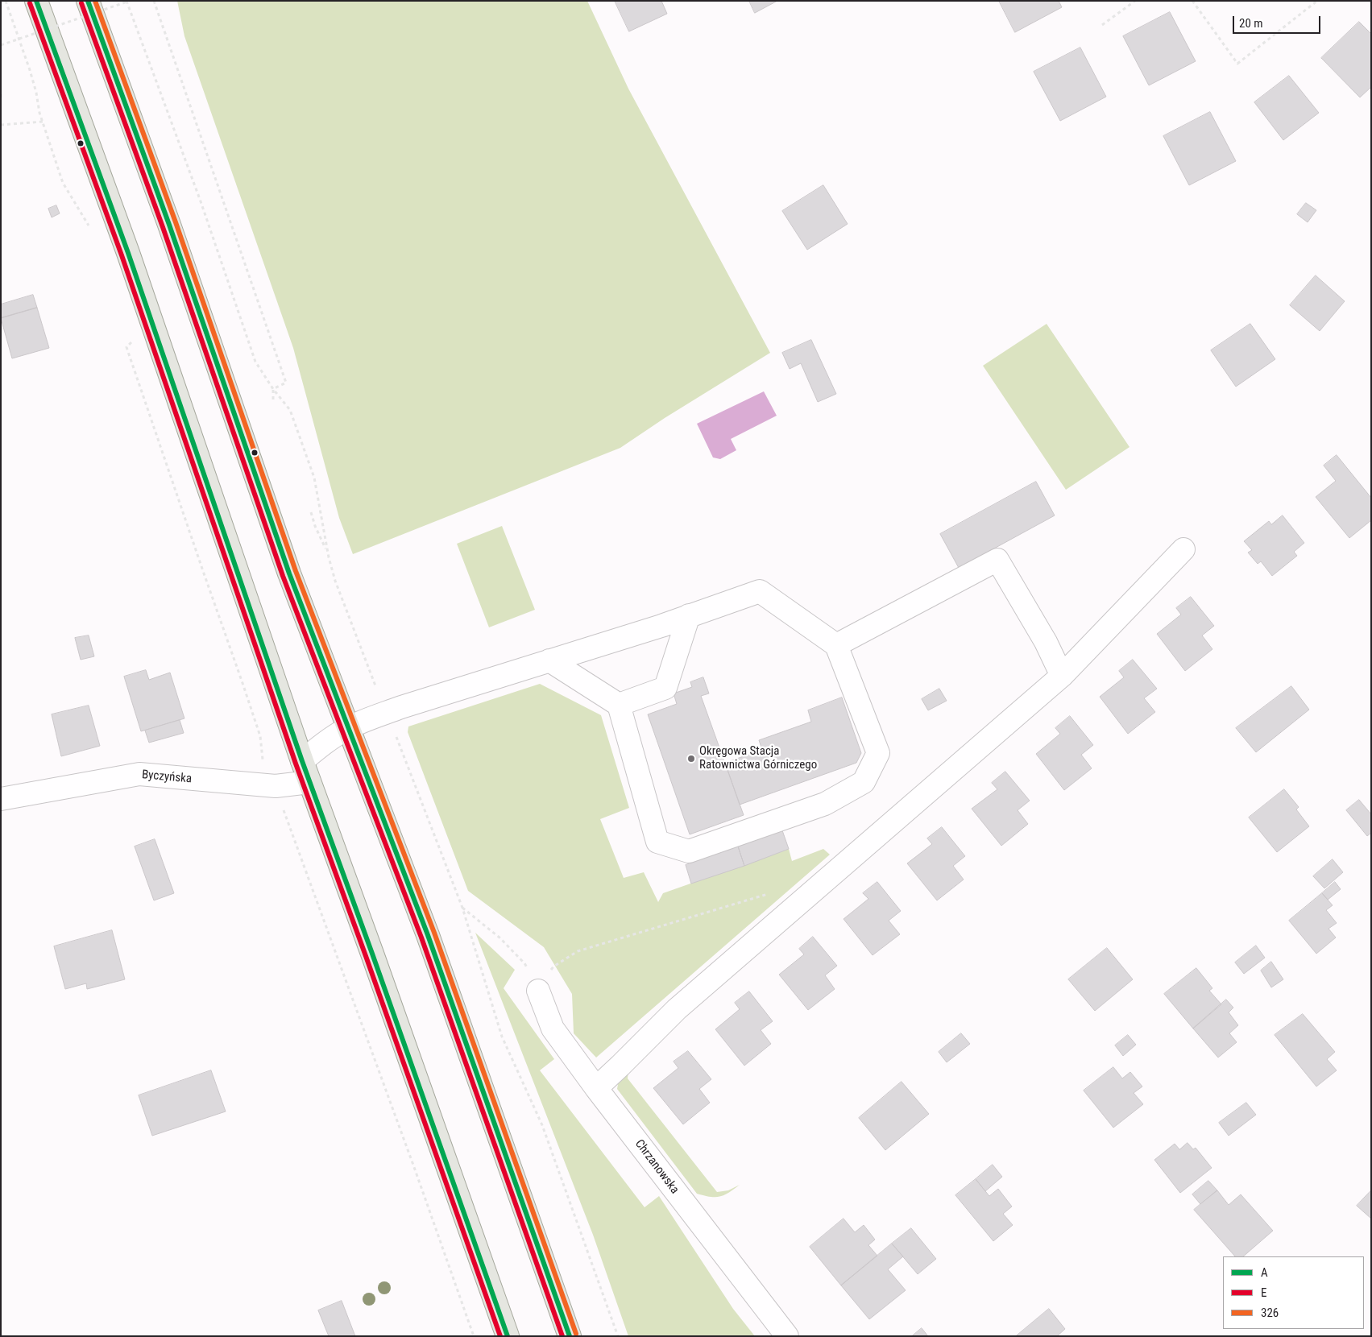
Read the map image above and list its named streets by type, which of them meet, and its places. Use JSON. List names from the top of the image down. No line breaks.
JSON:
{"streets":{"street":["Byczyńska","Chrzanowska"]},"places":["Okręgowa Stacja Ratownictwa Górniczego"],"lines":["transit line A","transit line 326","transit line E"],"legend":["A","E","326"],"scale_bar":"20 m"}
